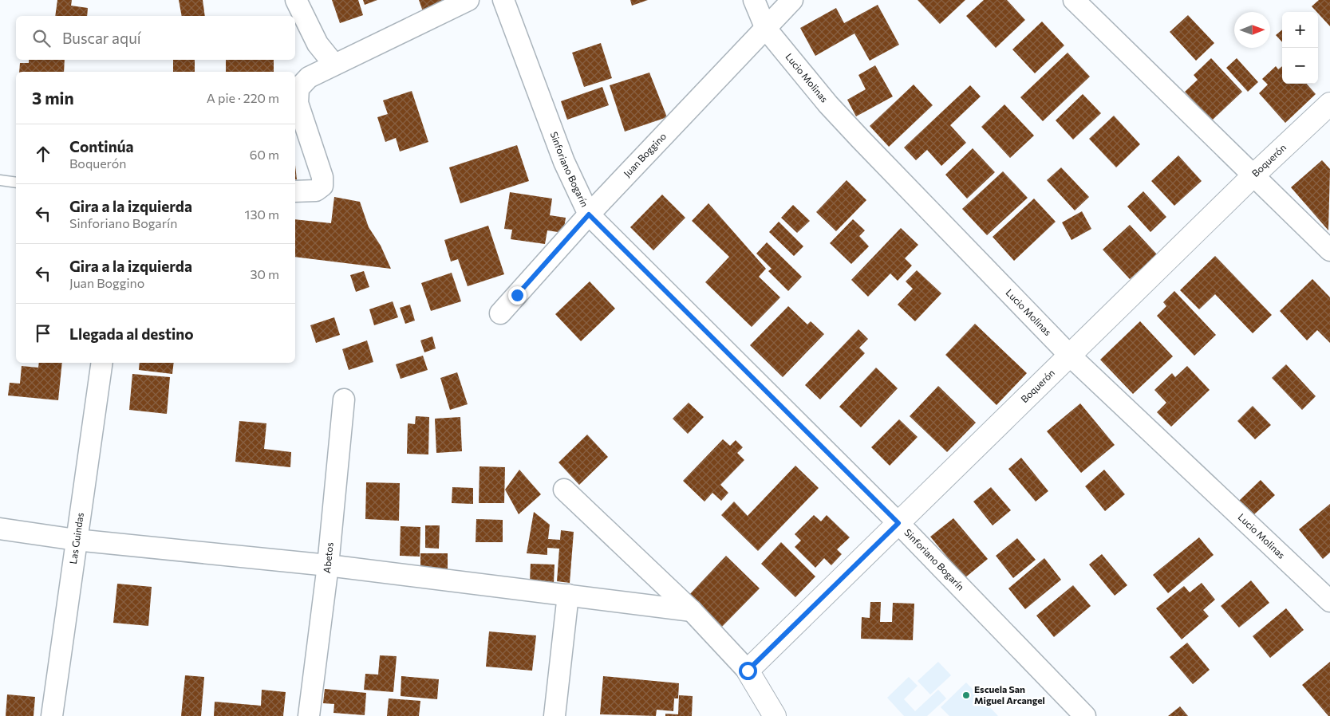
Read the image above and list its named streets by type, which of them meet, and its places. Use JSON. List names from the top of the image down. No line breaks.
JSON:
{"streets":{"street":["Lucio Molinas","Juan Boggino","Boquerón","Sinforiano Bogarín","Las Guindas","Abetos"]},"crossings":[["Lucio Molinas","Juan Boggino"],["Lucio Molinas","Boquerón"],["Juan Boggino","Sinforiano Bogarín"],["Boquerón","Sinforiano Bogarín"]],"places":["Escuela San Miguel Arcangel"],"north":"right","page":{"map_buttons":["+","−"],"search":"Buscar aquí","heading":["3 min","A pie · 220 m"],"list":[["Continúa","Boquerón","60 m"],["Gira a la izquierda","Sinforiano Bogarín","130 m"],["Gira a la izquierda","Juan Boggino","30 m"],"Llegada al destino"]}}
